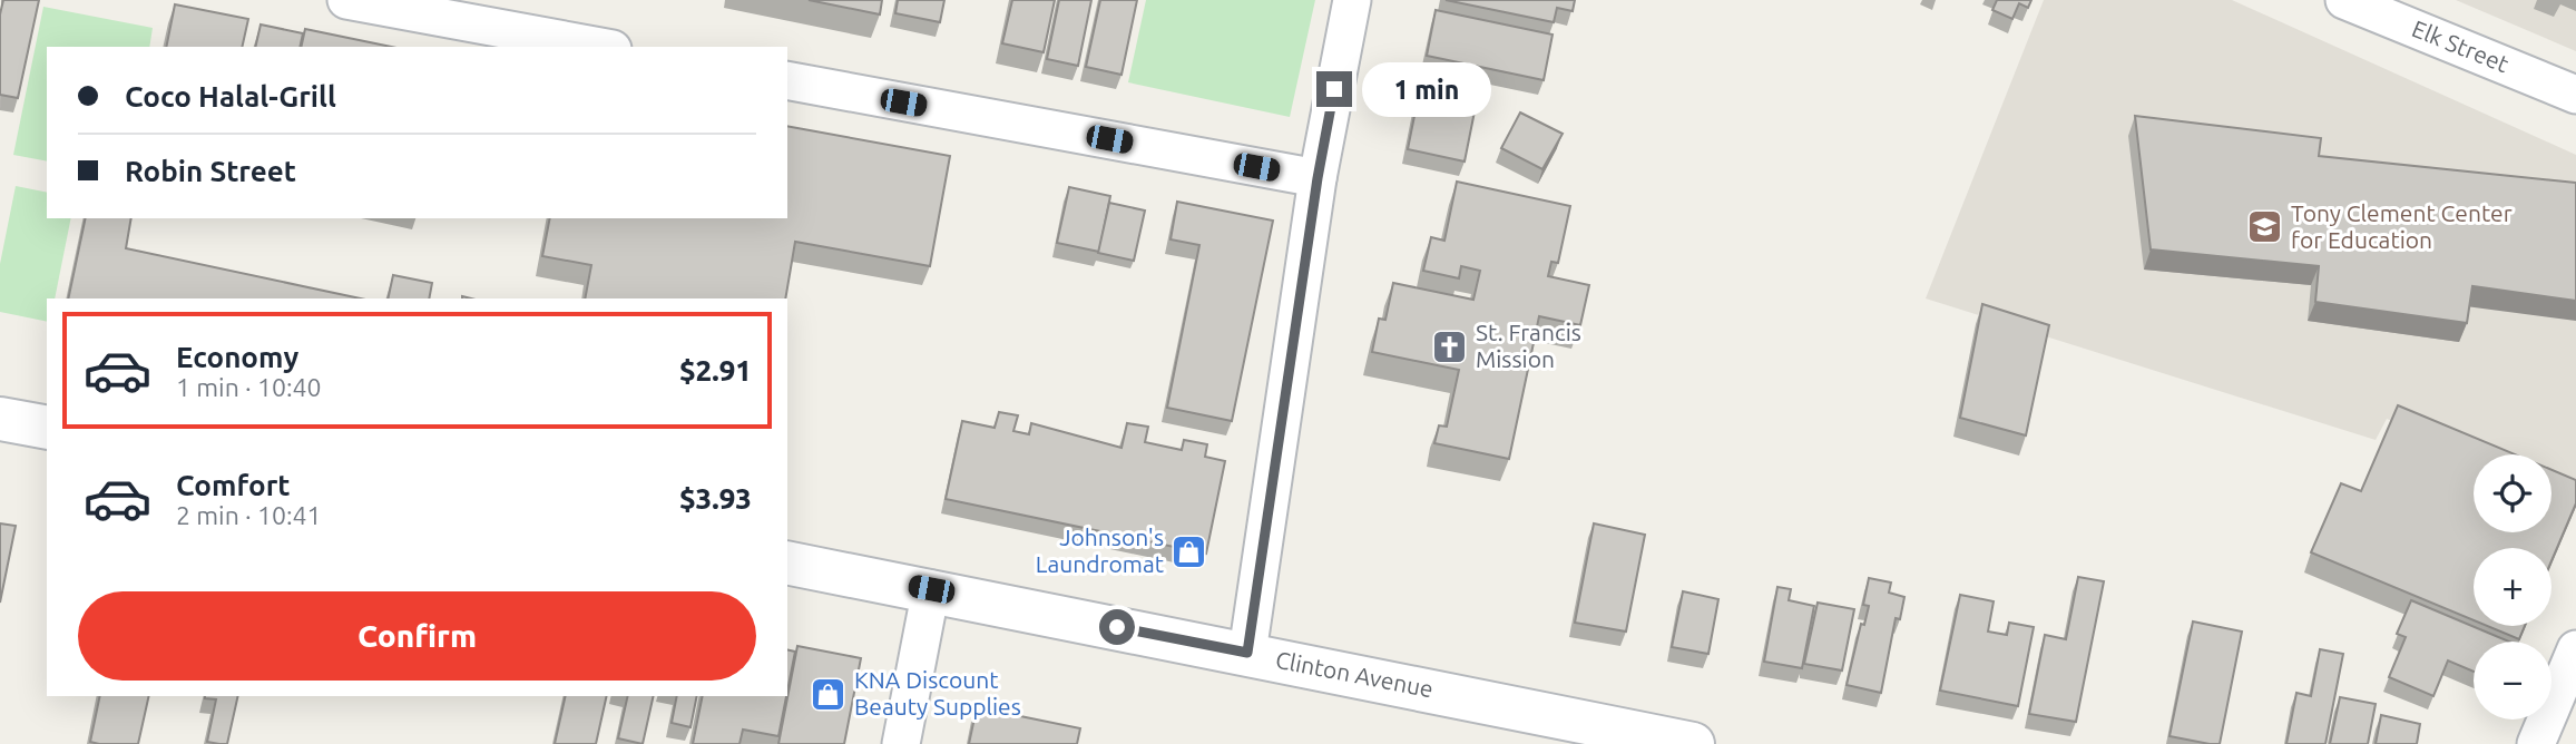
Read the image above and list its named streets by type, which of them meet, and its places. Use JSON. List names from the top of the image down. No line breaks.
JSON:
{"streets":{"street":["Elk Street","Clinton Avenue"]},"places":{"school or university":["Tony Clement Center for Education"],"church":["St. Francis Mission"],"shop":["Johnson's Laundromat","KNA Discount Beauty Supplies"]},"page":{"banner":["Coco Halal-Grill","Robin Street"],"bubble":"1 min","list":[{"name":"Economy","note":"1 min · 10:40","value":"$2.91"},{"name":"Comfort","note":"2 min · 10:41","value":"$3.93"}],"map_buttons":["+","−"],"buttons":"Confirm"}}
